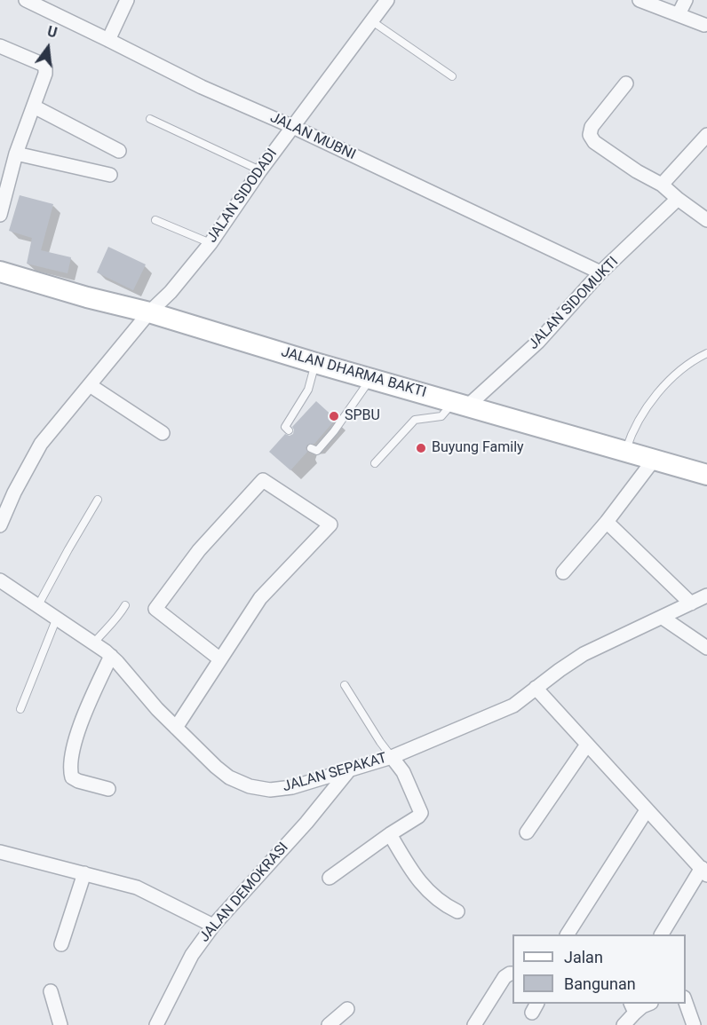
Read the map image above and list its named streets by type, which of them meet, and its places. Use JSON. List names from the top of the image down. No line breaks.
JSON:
{"streets":{"main road":["JALAN DHARMA BAKTI"],"street":["JALAN MUBNI","JALAN SIDODADI","JALAN SIDOMUKTI","JALAN SEPAKAT","JALAN DEMOKRASI"]},"crossings":[["JALAN MUBNI","JALAN SIDODADI"],["JALAN MUBNI","JALAN SIDOMUKTI"],["JALAN SIDODADI","JALAN DHARMA BAKTI"],["JALAN SIDOMUKTI","JALAN DHARMA BAKTI"],["JALAN SEPAKAT","JALAN DEMOKRASI"]],"places":["SPBU","Buyung Family"],"legend":["Jalan","Bangunan"],"north":"top"}
